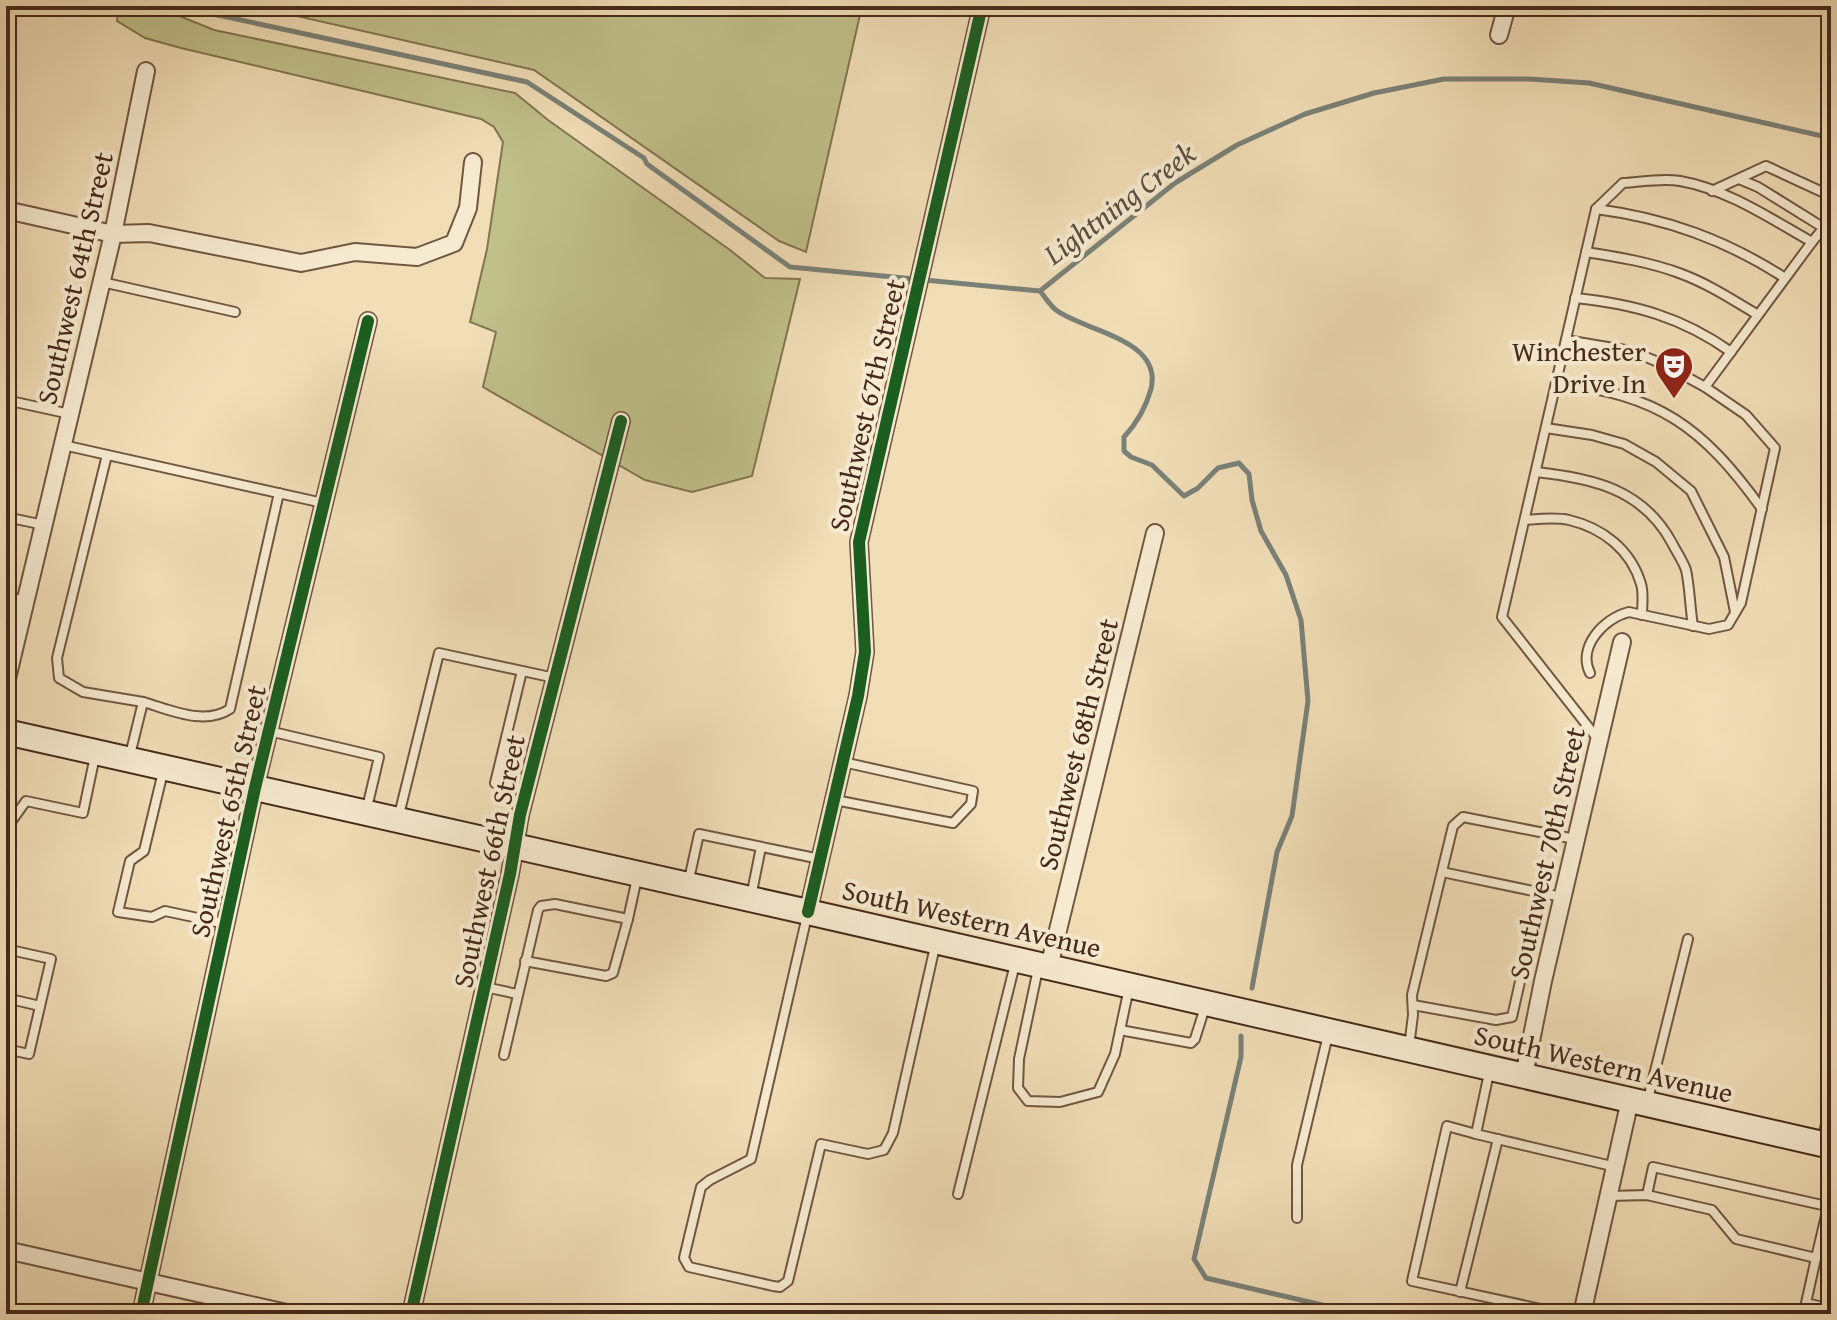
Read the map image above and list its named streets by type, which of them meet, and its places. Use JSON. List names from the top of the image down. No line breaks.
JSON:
{"streets":{"main road":["South Western Avenue"],"street":["Southwest 64th Street","Southwest 67th Street","Southwest 68th Street","Southwest 65th Street","Southwest 70th Street","Southwest 66th Street"]},"crossings":[["Southwest 67th Street","South Western Avenue"],["Southwest 68th Street","South Western Avenue"],["Southwest 65th Street","South Western Avenue"],["Southwest 70th Street","South Western Avenue"],["Southwest 66th Street","South Western Avenue"]],"water":["Lightning Creek"],"places":{"theatre":["Winchester Drive In"]}}
